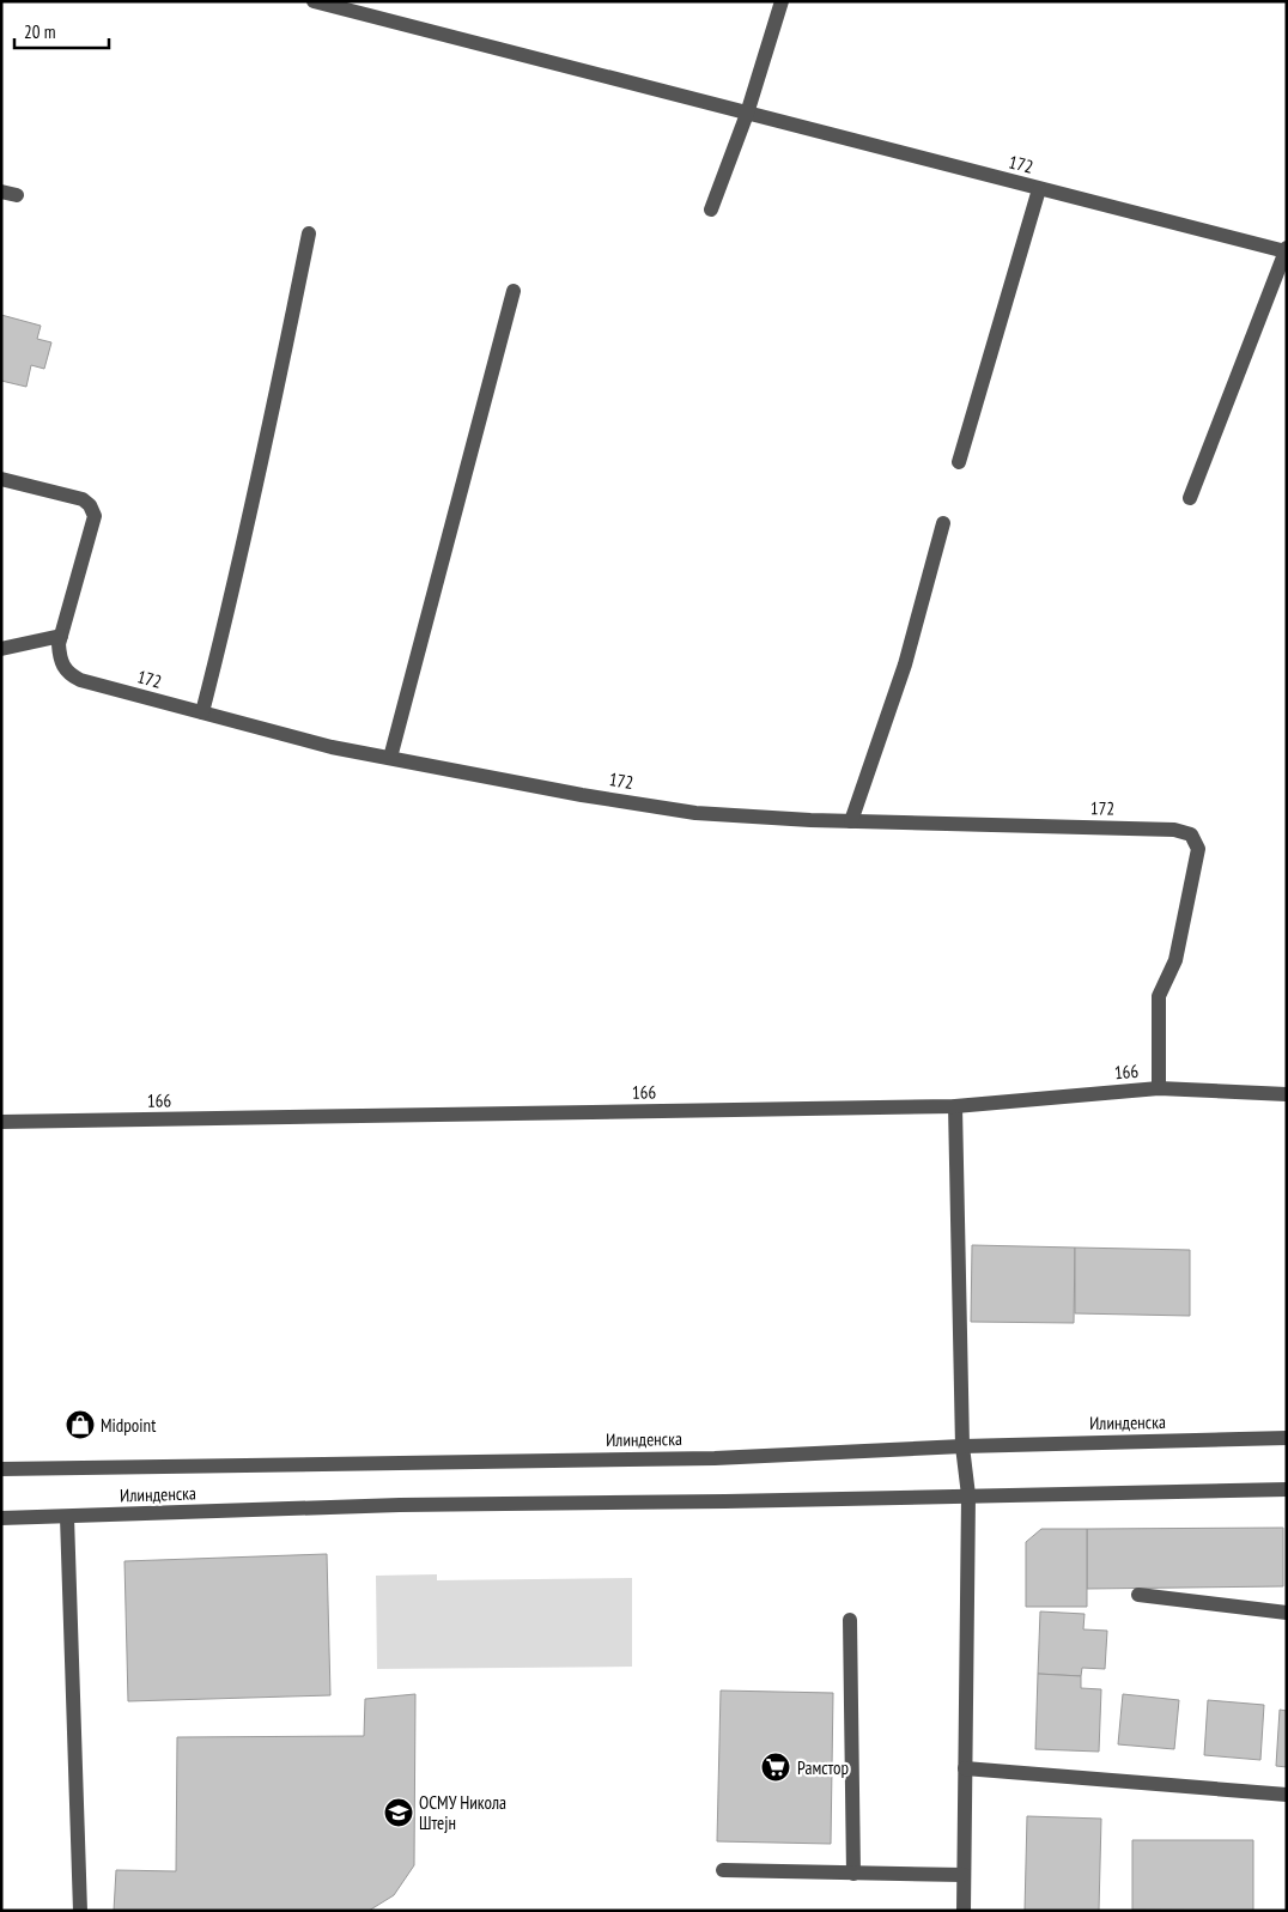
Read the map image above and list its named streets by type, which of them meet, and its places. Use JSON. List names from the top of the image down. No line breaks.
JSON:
{"streets":{"street":["172","166","Илинденска"]},"crossings":[["172","166"]],"places":{"shop":["Midpoint"],"supermarket":["Рамстор"],"school or university":["ОСМУ Никола Штејн"]},"scale_bar":"20 m"}
